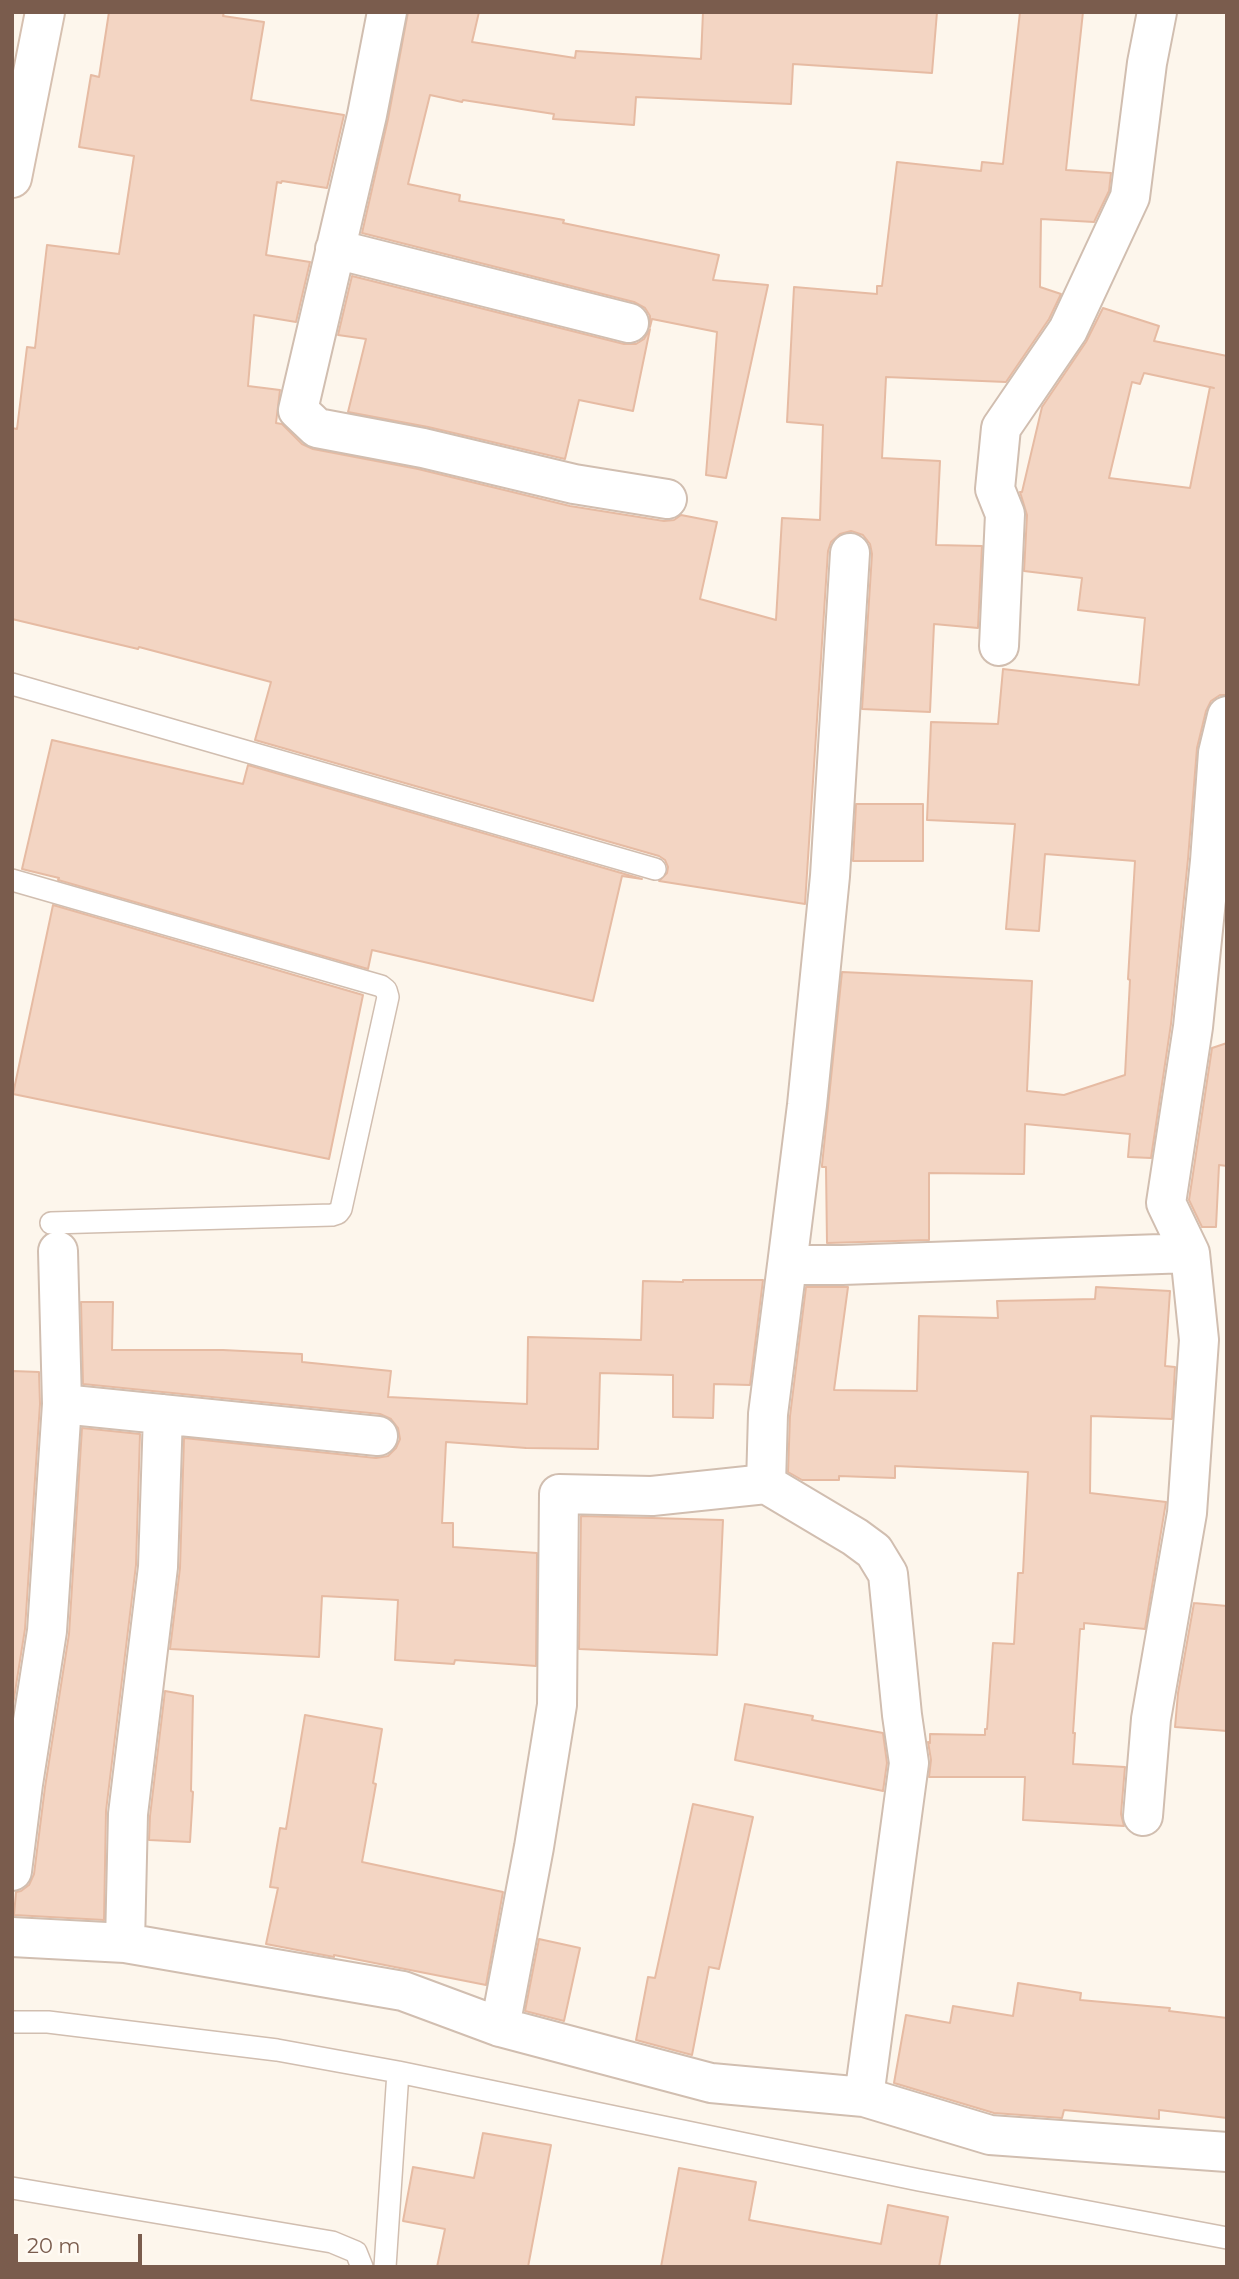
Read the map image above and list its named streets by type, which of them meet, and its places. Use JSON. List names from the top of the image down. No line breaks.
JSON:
{"scale_bar":"20 m"}
